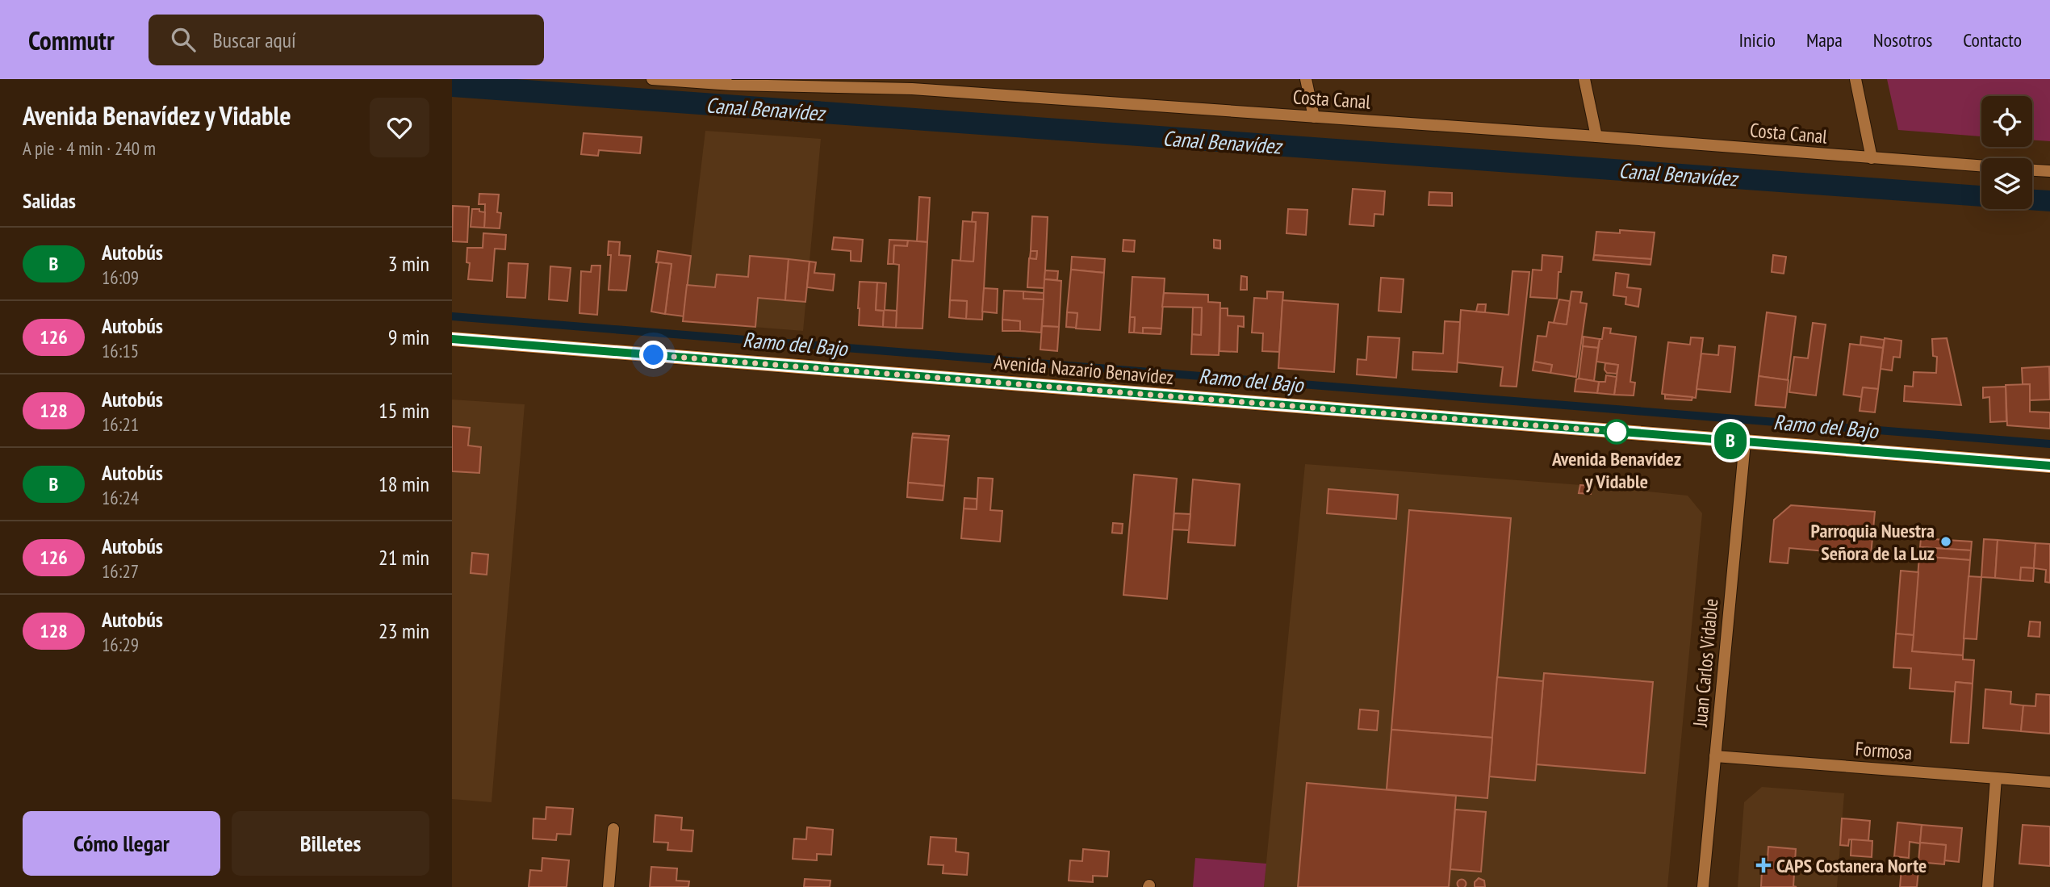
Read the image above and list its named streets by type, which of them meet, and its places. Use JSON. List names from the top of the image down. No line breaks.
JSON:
{"streets":{"main road":["Avenida Nazario Benavídez"],"street":["Costa Canal","Juan Carlos Vidable","Formosa"]},"crossings":[["Avenida Nazario Benavídez","Juan Carlos Vidable"],["Juan Carlos Vidable","Formosa"]],"water":["Canal Benavídez","Ramo del Bajo"],"places":{"other":["Avenida Benavídez y Vidable","Parroquia Nuestra Señora de la Luz"],"health":["CAPS Costanera Norte"]},"lines":["bus line B"],"page":{"header":"Commutr","search":"Buscar aquí","nav":["Inicio","Mapa","Nosotros","Contacto"],"heading":[["Avenida Benavídez y Vidable","A pie · 4 min · 240 m"],"Salidas"],"on_map":"B","list":[{"mark":"B","name":"Autobús","note":"16:09","value":"3 min"},{"mark":"126","name":"Autobús","note":"16:15","value":"9 min"},{"mark":"128","name":"Autobús","note":"16:21","value":"15 min"},{"mark":"B","name":"Autobús","note":"16:24","value":"18 min"},{"mark":"126","name":"Autobús","note":"16:27","value":"21 min"},{"mark":"128","name":"Autobús","note":"16:29","value":"23 min"}],"buttons":["Cómo llegar","Billetes"]}}
